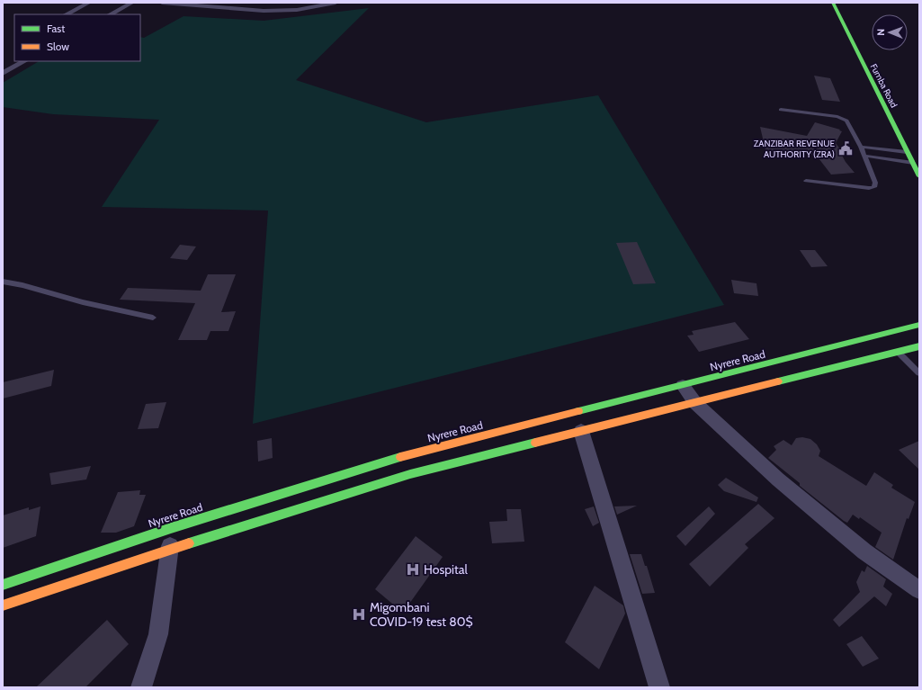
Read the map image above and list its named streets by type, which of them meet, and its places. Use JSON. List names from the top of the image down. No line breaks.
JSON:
{"streets":{"main road":["Fumba Road","Nyrere Road"]},"places":{"public building":["ZANZIBAR REVENUE AUTHORITY (ZRA)"],"hospital":["Hospital","Migombani COVID-19 test 80$"]},"legend":["Fast","Slow"],"north":"left"}
